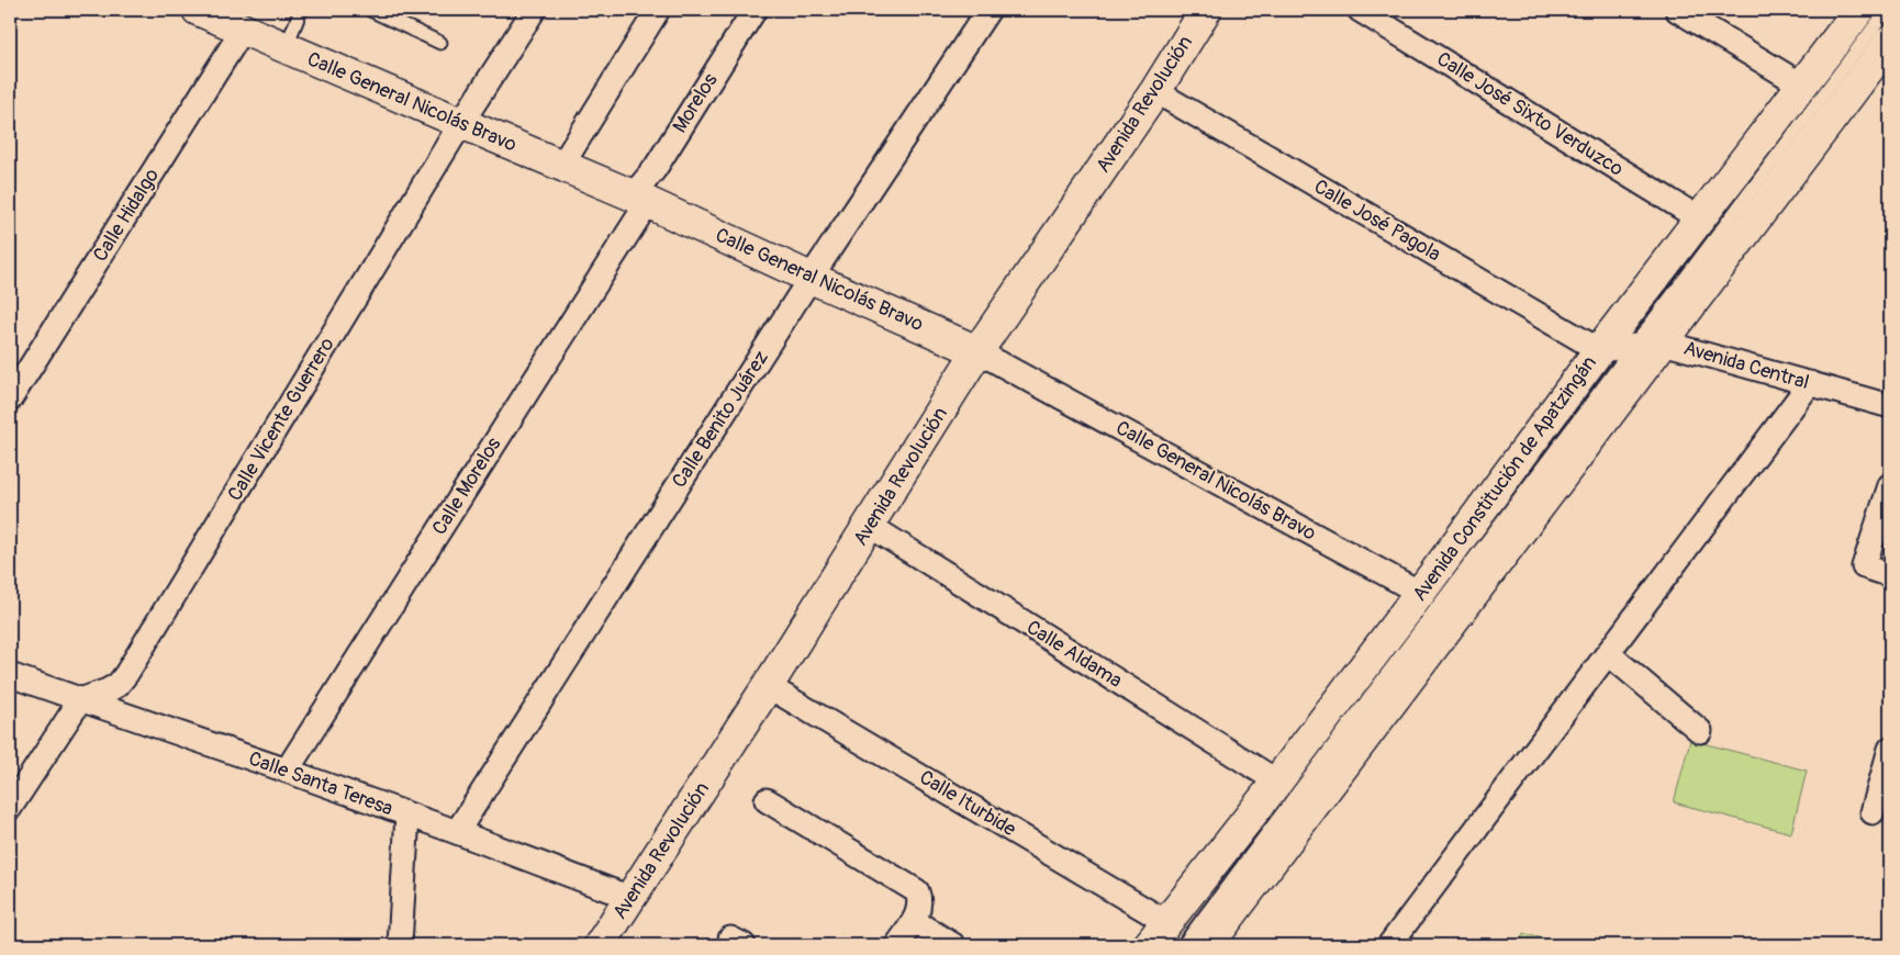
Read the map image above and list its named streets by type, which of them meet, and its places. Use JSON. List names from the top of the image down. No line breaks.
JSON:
{"streets":{"street":["Calle General Nicolás Bravo","Morelos","Avenida Revolución","Calle José Sixto Verduzco","Calle Hidalgo","Calle José Pagola","Avenida Central","Calle Vicente Guerrero","Calle Benito Juárez","Avenida Constitución de Apatzingán","Calle Morelos","Calle Aldama","Calle Santa Teresa","Calle Iturbide"]},"crossings":[["Calle General Nicolás Bravo","Morelos"],["Calle General Nicolás Bravo","Avenida Revolución"],["Calle General Nicolás Bravo","Calle Hidalgo"],["Calle General Nicolás Bravo","Calle Vicente Guerrero"],["Calle General Nicolás Bravo","Calle Benito Juárez"],["Calle General Nicolás Bravo","Avenida Constitución de Apatzingán"],["Calle General Nicolás Bravo","Calle Morelos"],["Morelos","Calle Morelos"],["Avenida Revolución","Calle José Pagola"],["Avenida Revolución","Calle Aldama"],["Avenida Revolución","Calle Santa Teresa"],["Avenida Revolución","Calle Iturbide"],["Calle José Sixto Verduzco","Avenida Constitución de Apatzingán"],["Calle José Pagola","Avenida Central"],["Calle José Pagola","Avenida Constitución de Apatzingán"],["Avenida Central","Avenida Constitución de Apatzingán"],["Calle Vicente Guerrero","Calle Santa Teresa"],["Calle Benito Juárez","Calle Santa Teresa"],["Avenida Constitución de Apatzingán","Calle Aldama"],["Avenida Constitución de Apatzingán","Calle Iturbide"],["Calle Morelos","Calle Santa Teresa"]]}
